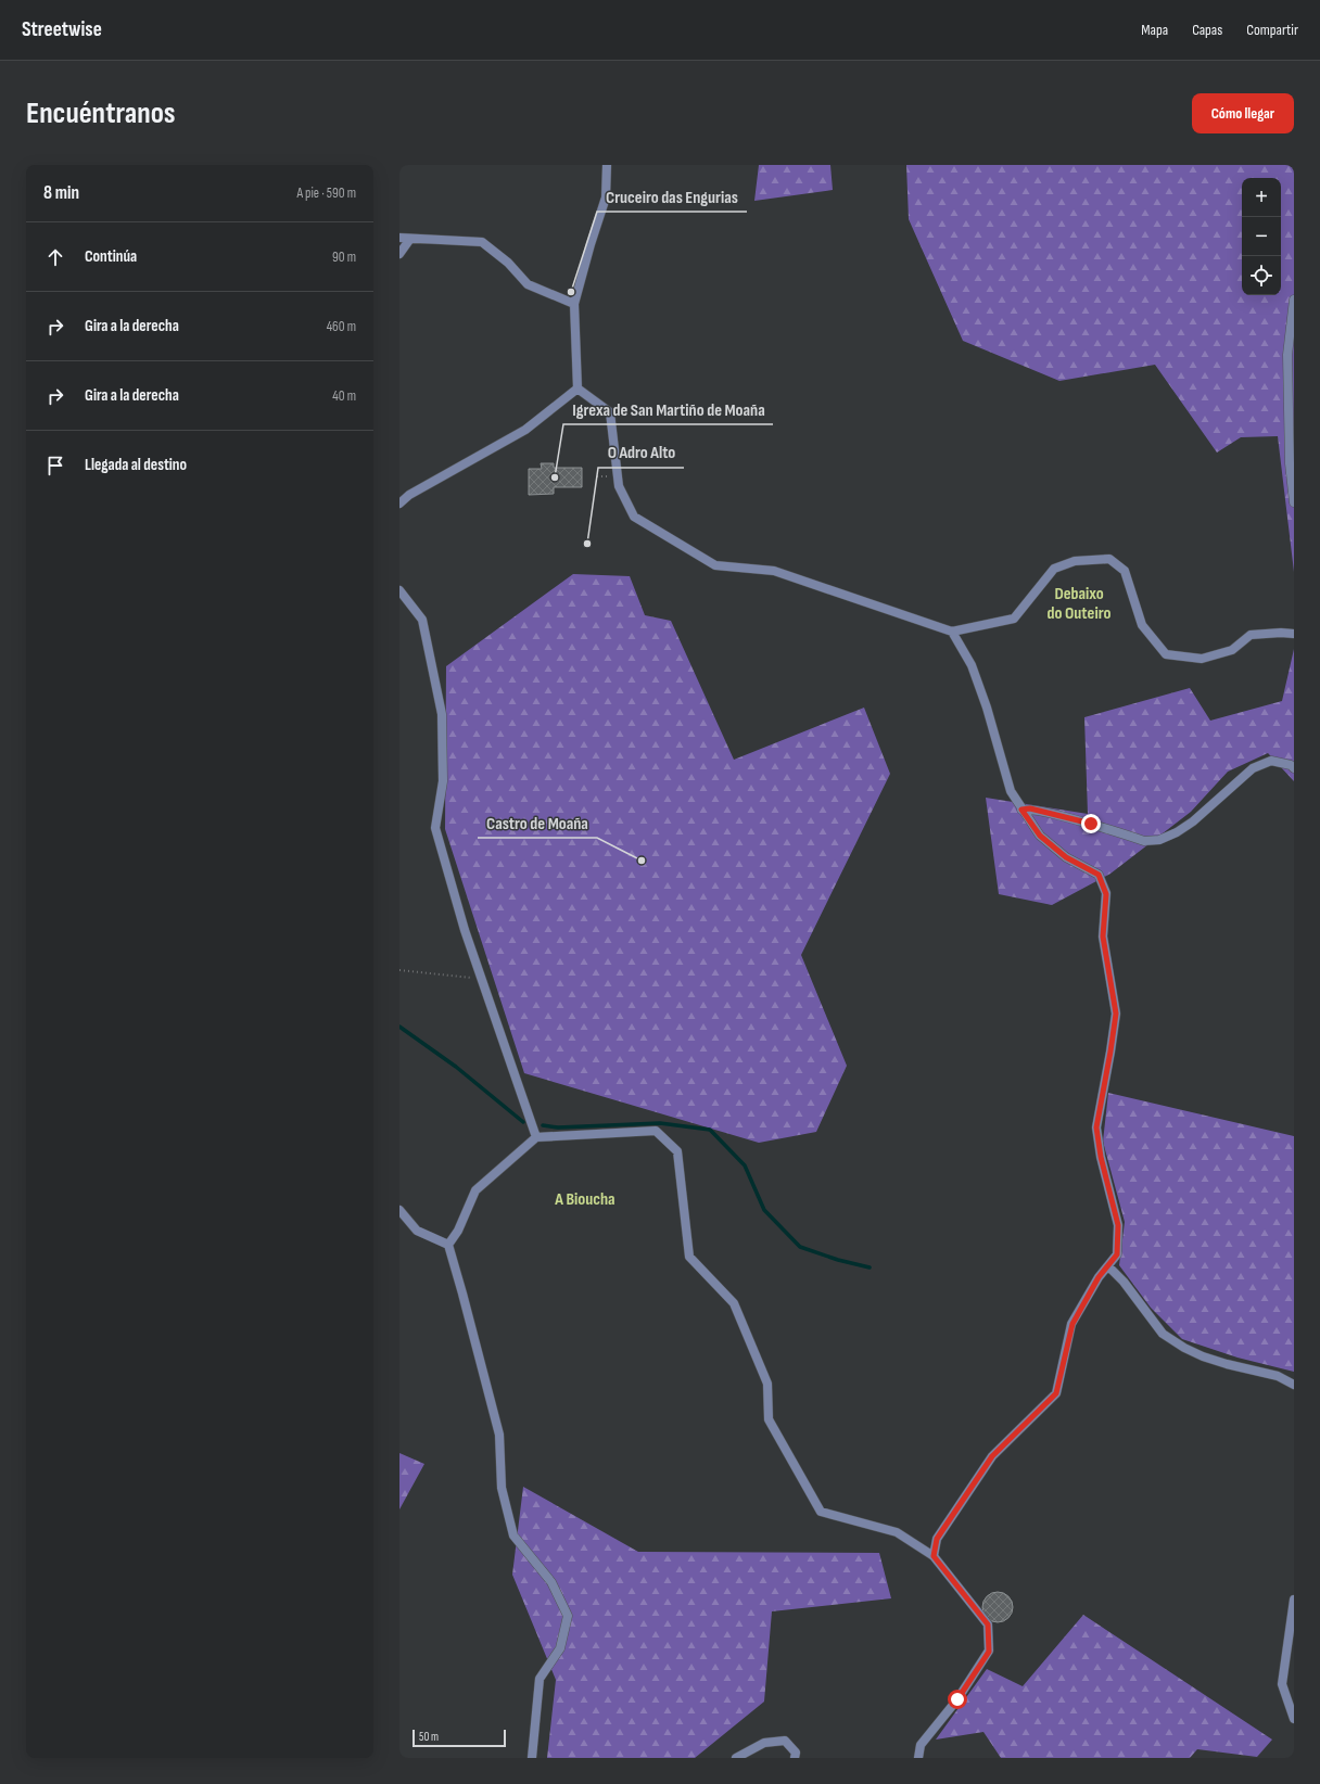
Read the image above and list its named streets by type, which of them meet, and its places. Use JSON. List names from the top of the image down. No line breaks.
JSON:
{"districts":["Debaixo do Outeiro","A Bioucha"],"places":["Cruceiro das Engurias","Igrexa de San Martiño de Moaña","O Adro Alto","Castro de Moaña"],"scale_bar":"50 m","page":{"header":"Streetwise","nav":["Mapa","Capas","Compartir"],"buttons":"Cómo llegar","title":"Encuéntranos","heading":["8 min","A pie · 590 m"],"map_buttons":["+","−"],"list":[["Continúa","90 m"],["Gira a la derecha","460 m"],["Gira a la derecha","40 m"],"Llegada al destino"],"scale":"50 m"}}
